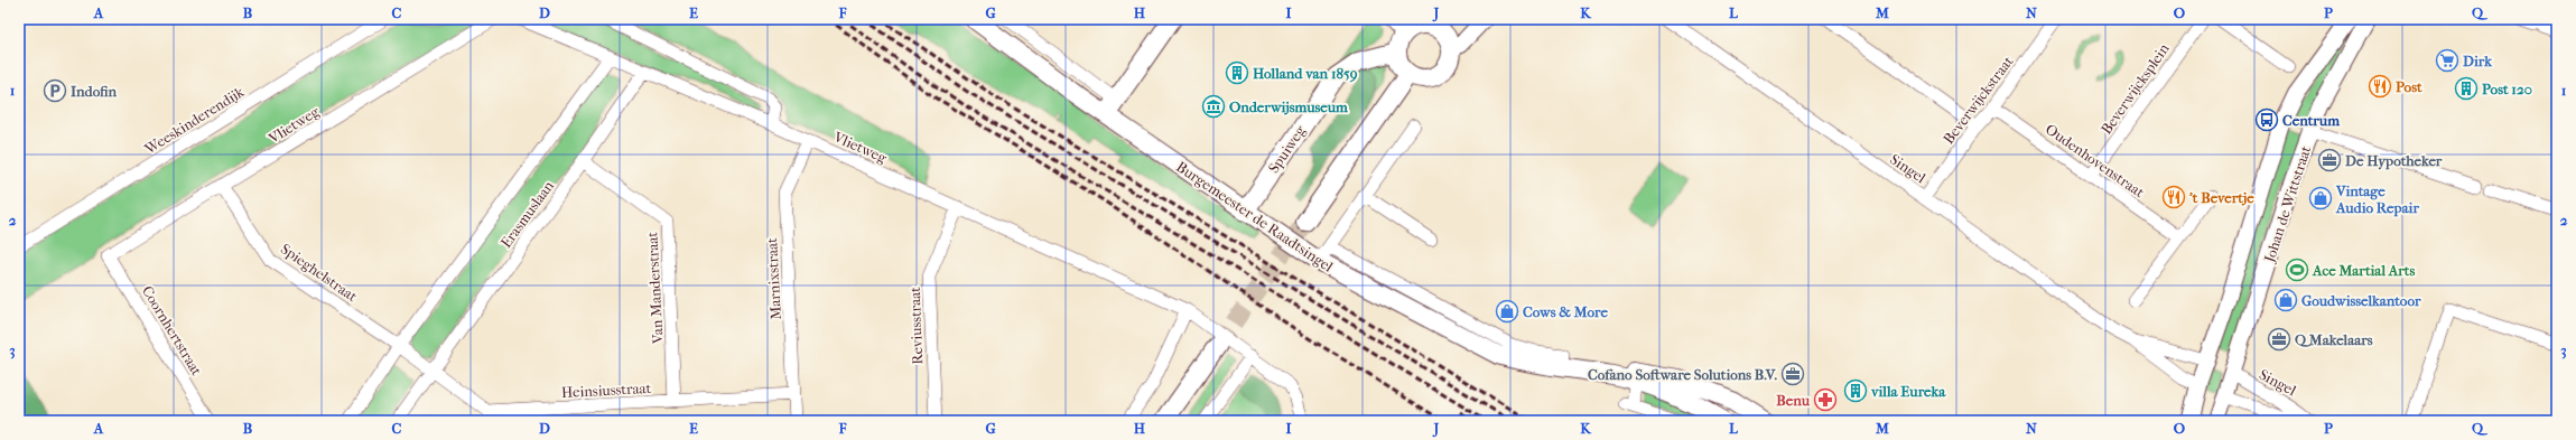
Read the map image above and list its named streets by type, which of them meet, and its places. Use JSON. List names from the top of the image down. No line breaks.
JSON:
{"streets":{"main road":["Spuiweg","Burgemeester de Raadtsingel"],"street":["Beverwijcksplein","Beverwijckstraat","Weeskinderendijk","Vlietweg","Oudenhovenstraat","Singel","Johan de Wittstraat","Erasmuslaan","Spieghelstraat","Marnixstraat","Van Manderstraat","Reviusstraat","Coornhertstraat","Heinsiusstraat"]},"crossings":[["Beverwijcksplein","Oudenhovenstraat"],["Beverwijckstraat","Oudenhovenstraat"],["Beverwijckstraat","Singel"],["Vlietweg","Erasmuslaan"],["Vlietweg","Spieghelstraat"],["Vlietweg","Marnixstraat"],["Vlietweg","Reviusstraat"],["Vlietweg","Coornhertstraat"],["Spuiweg","Burgemeester de Raadtsingel"],["Singel","Johan de Wittstraat"],["Erasmuslaan","Spieghelstraat"],["Erasmuslaan","Van Manderstraat"],["Erasmuslaan","Heinsiusstraat"],["Marnixstraat","Heinsiusstraat"],["Van Manderstraat","Heinsiusstraat"]],"places":{"supermarket":["Dirk"],"building":["Holland van 1859","Post 120","villa Eureka"],"restaurant":["Post","'t Bevertje"],"parking":["Indofin"],"museum":["Onderwijsmuseum"],"bus stop":["Centrum"],"office":["De Hypotheker","Q Makelaars","Cofano Software Solutions B.V."],"shop":["Vintage Audio Repair","Goudwisselkantoor","Cows & More"],"sports":["Ace Martial Arts"],"pharmacy":["Benu"]},"grid":{"columns":["A","B","C","D","E","F","G","H","I","J","K","L","M","N","O","P","Q"],"rows":["1","2","3"]}}
